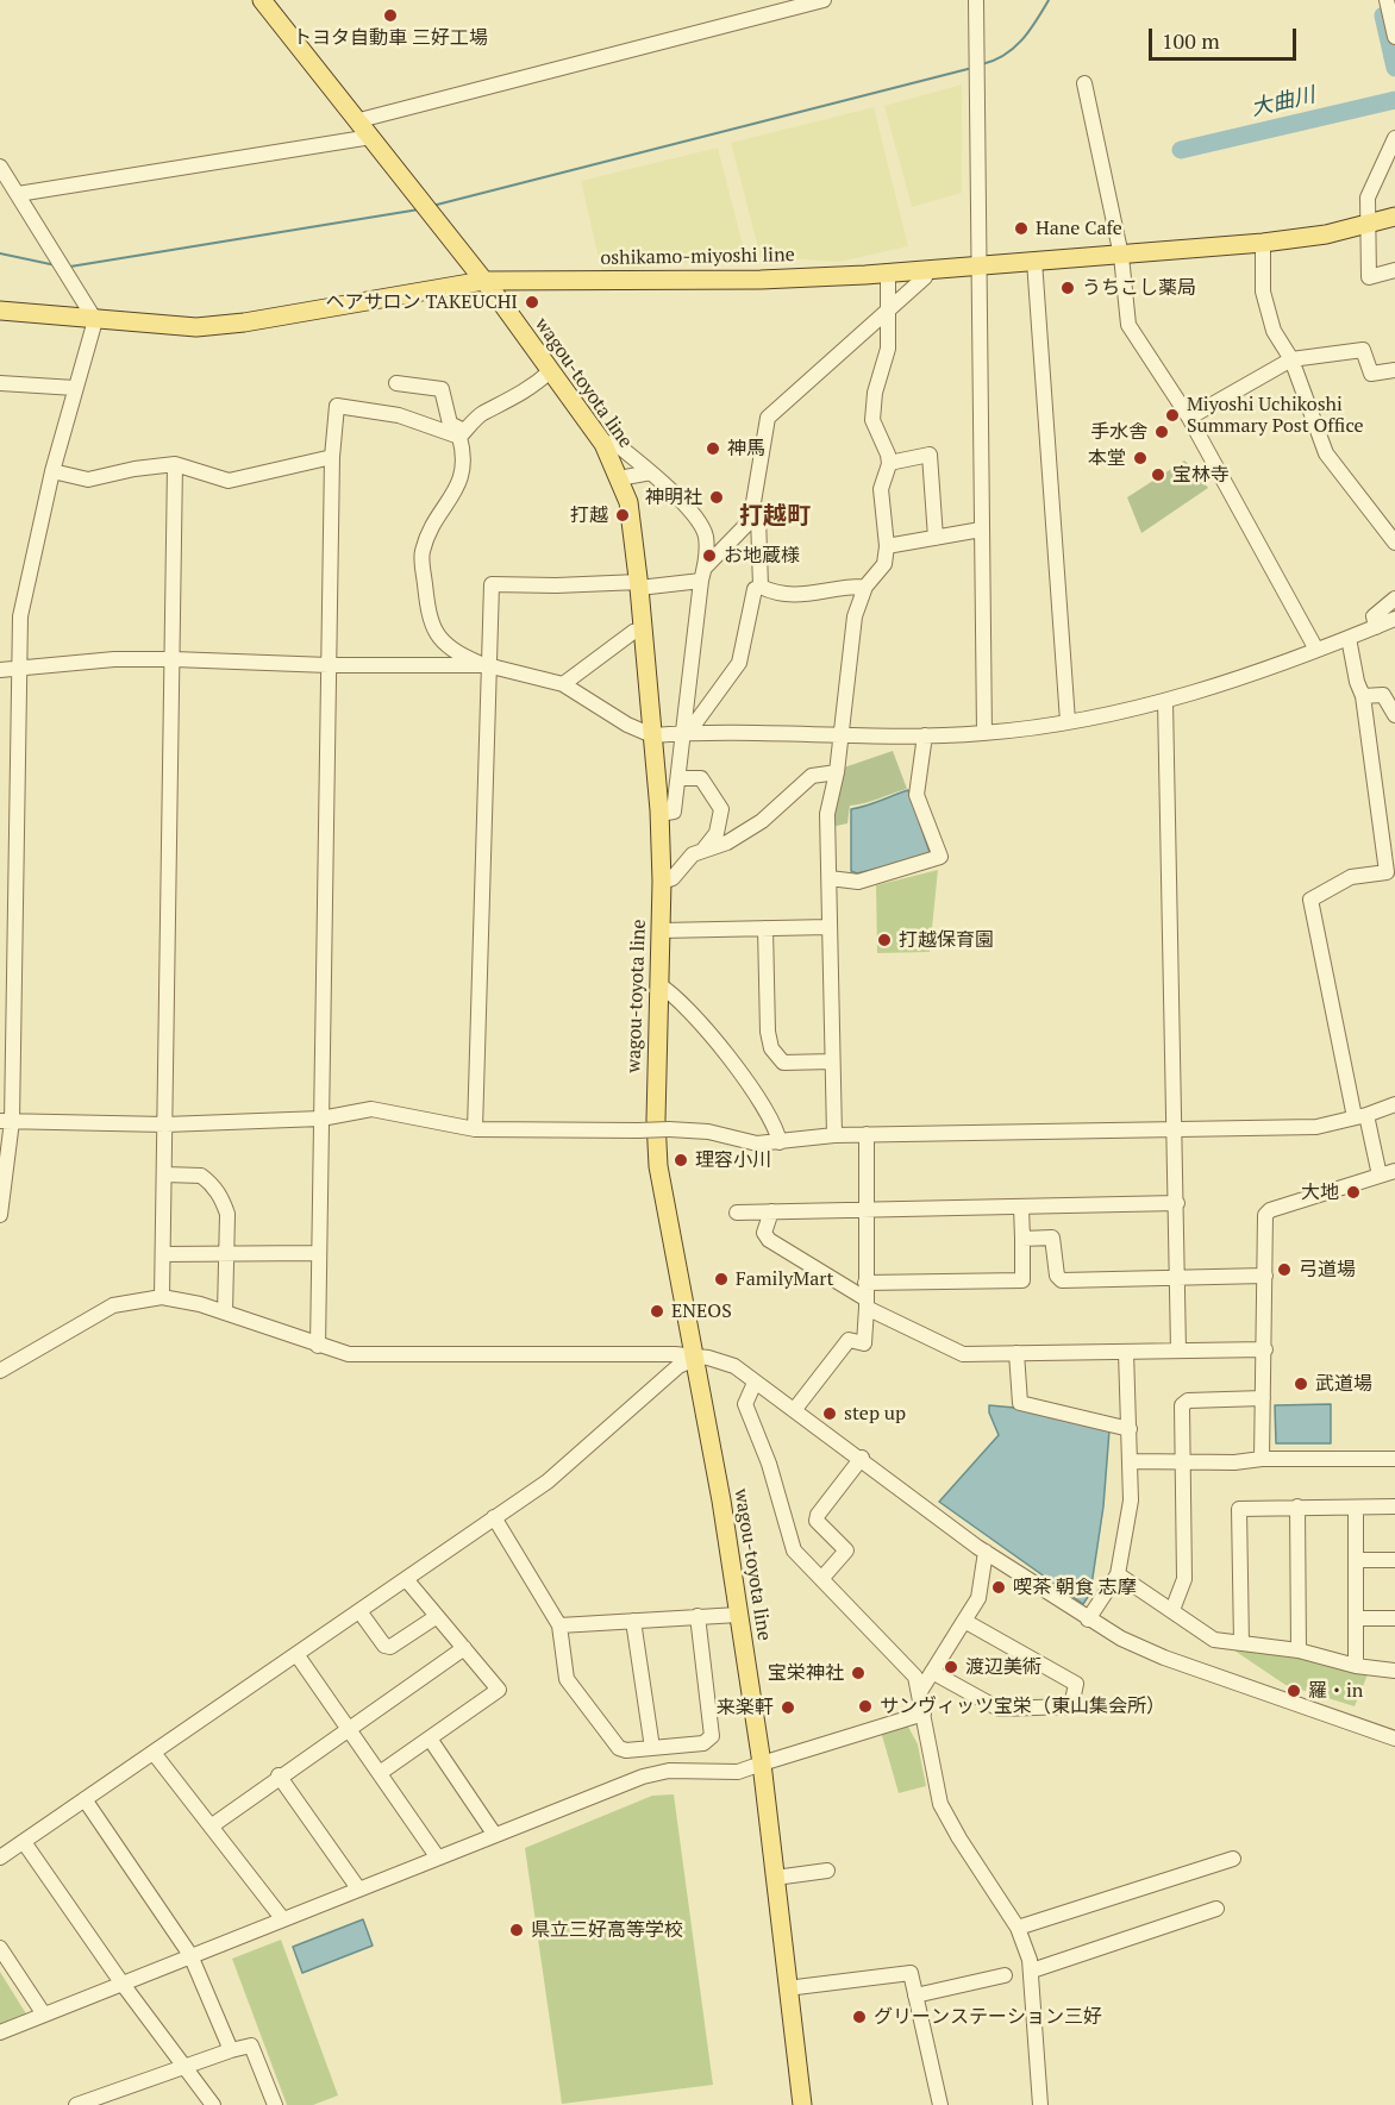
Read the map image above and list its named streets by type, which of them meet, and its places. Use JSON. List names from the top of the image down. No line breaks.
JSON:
{"streets":{"main road":["oshikamo-miyoshi line","wagou-toyota line"]},"crossings":[["oshikamo-miyoshi line","wagou-toyota line"]],"districts":["打越町"],"water":["大曲川"],"places":["トヨタ自動車 三好工場","Hane Cafe","うちこし薬局","ヘアサロン TAKEUCHI","Miyoshi Uchikoshi Summary Post Office","手水舎","神馬","本堂","宝林寺","神明社","打越","お地蔵様","打越保育園","理容小川","大地","弓道場","FamilyMart","ENEOS","武道場","step up","喫茶 朝食 志摩","渡辺美術","宝栄神社","羅・in","サンヴィッツ宝栄（東山集会所）","来楽軒","県立三好高等学校","グリーンステーション三好"],"scale_bar":"100 m"}
